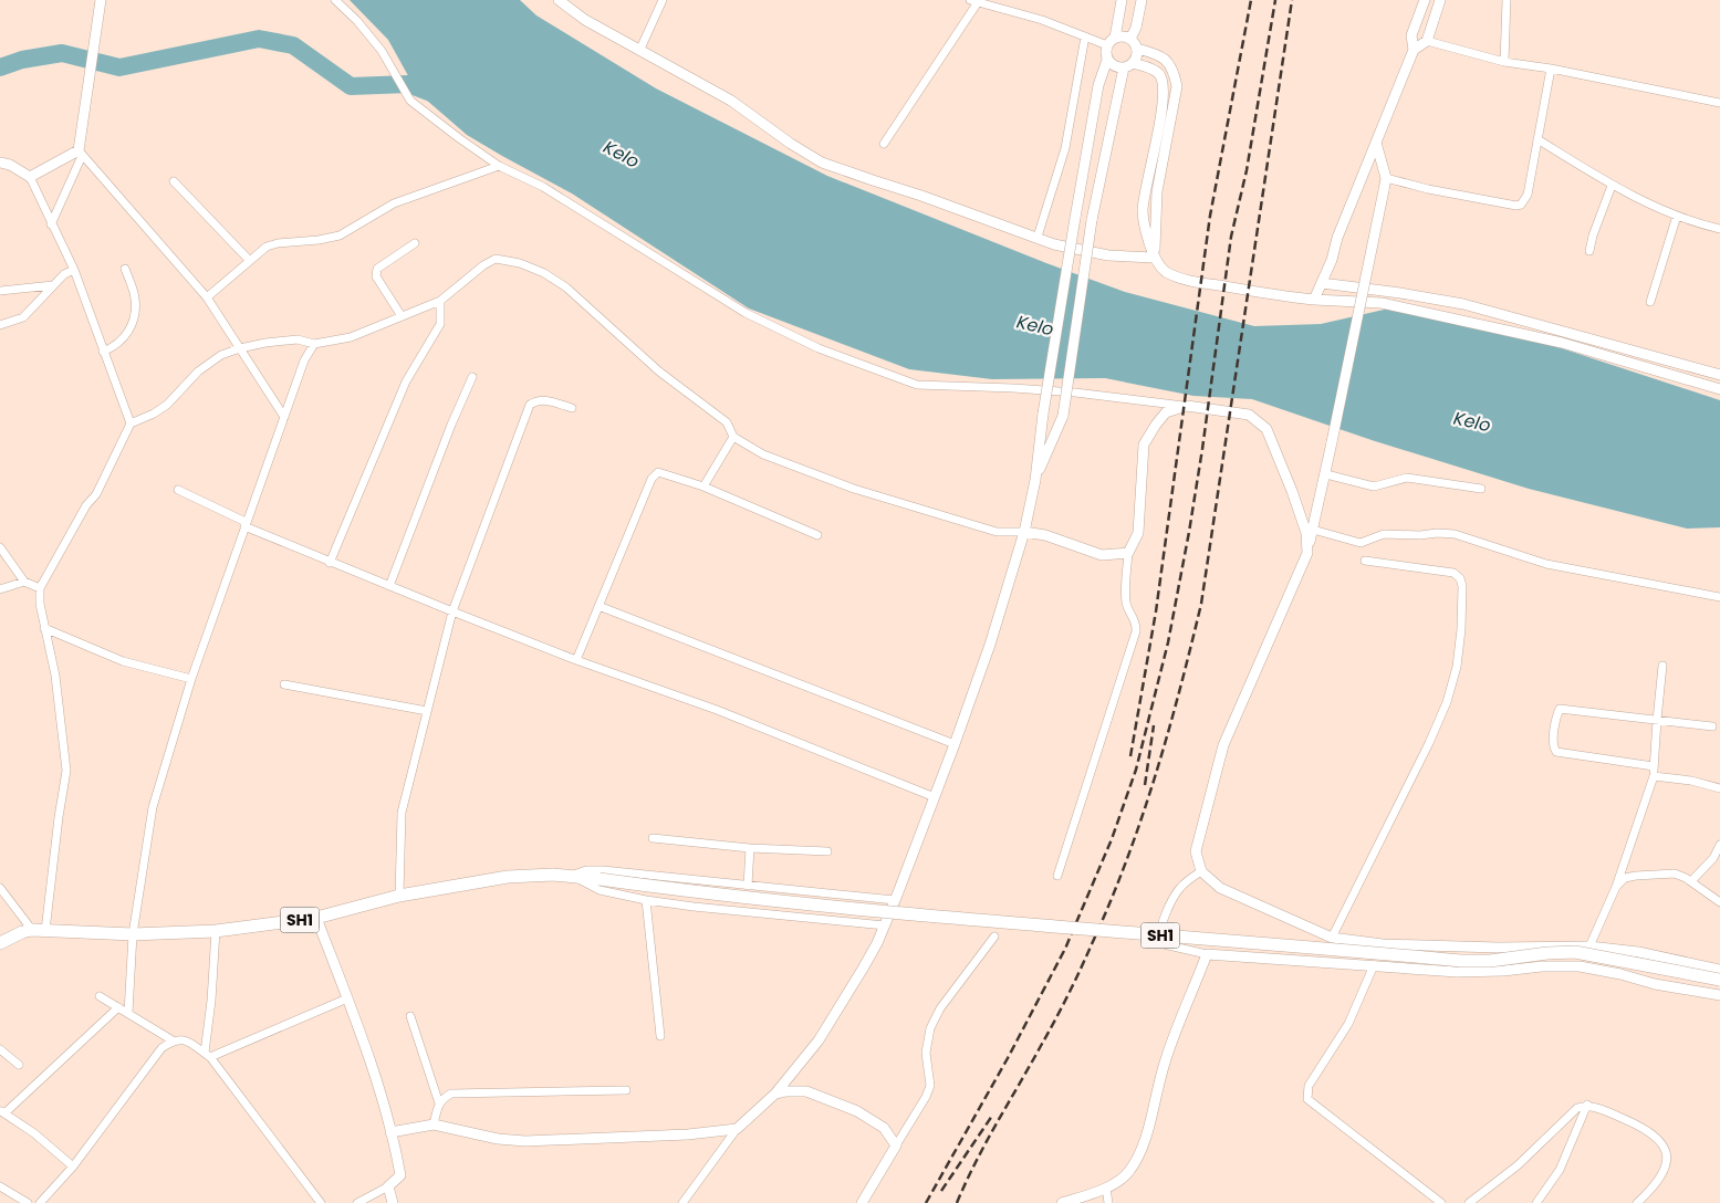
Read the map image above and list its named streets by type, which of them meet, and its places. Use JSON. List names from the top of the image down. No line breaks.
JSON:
{"streets":{"main road":["SH1"]},"water":["Kelo"]}
